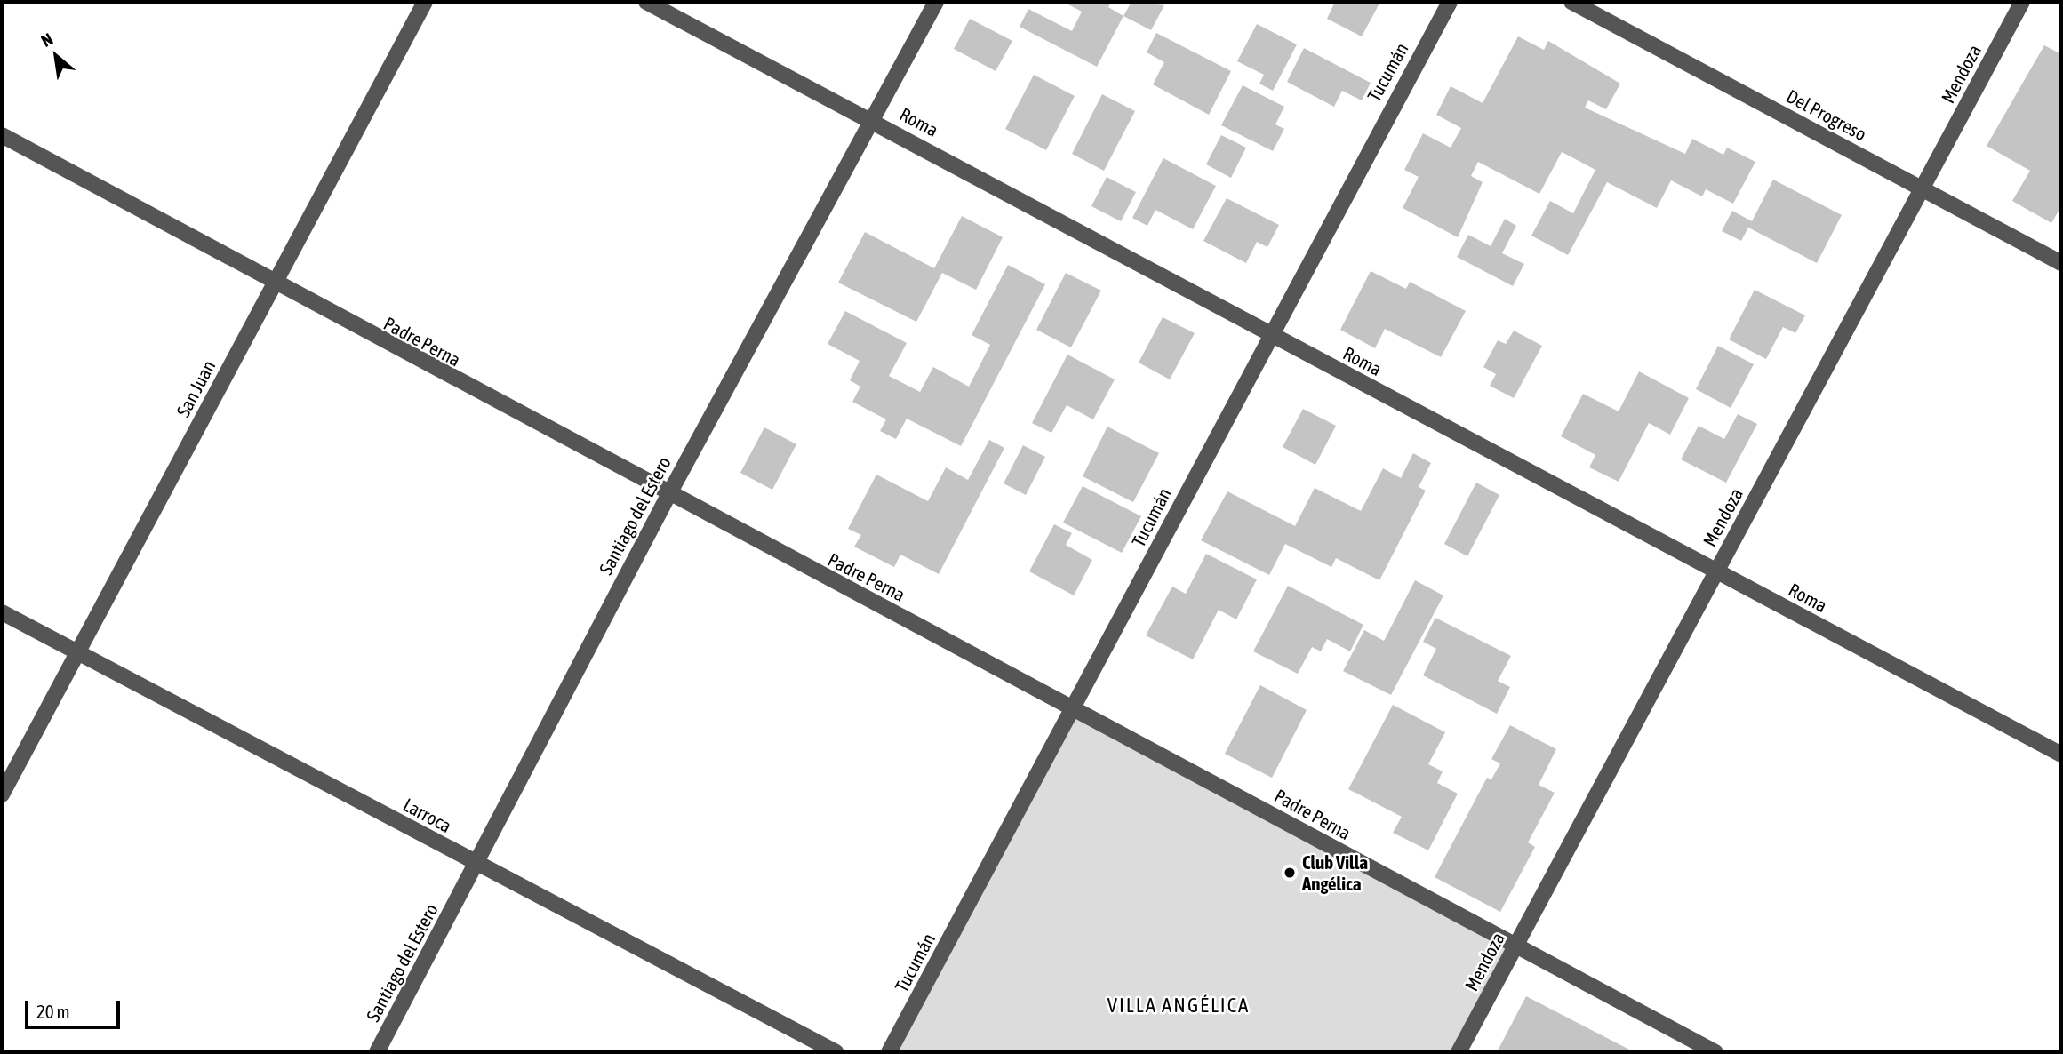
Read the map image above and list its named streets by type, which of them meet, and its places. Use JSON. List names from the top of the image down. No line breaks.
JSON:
{"streets":{"street":["Tucumán","Mendoza","Del Progreso","Roma","Padre Perna","San Juan","Santiago del Estero","Larroca"]},"crossings":[["Tucumán","Roma"],["Tucumán","Padre Perna"],["Mendoza","Del Progreso"],["Mendoza","Roma"],["Mendoza","Padre Perna"],["Roma","Santiago del Estero"],["Padre Perna","San Juan"],["Padre Perna","Santiago del Estero"],["San Juan","Larroca"],["Santiago del Estero","Larroca"]],"districts":["VILLA ANGÉLICA"],"places":["Club Villa Angélica"],"scale_bar":"20 m","north":"top left"}
